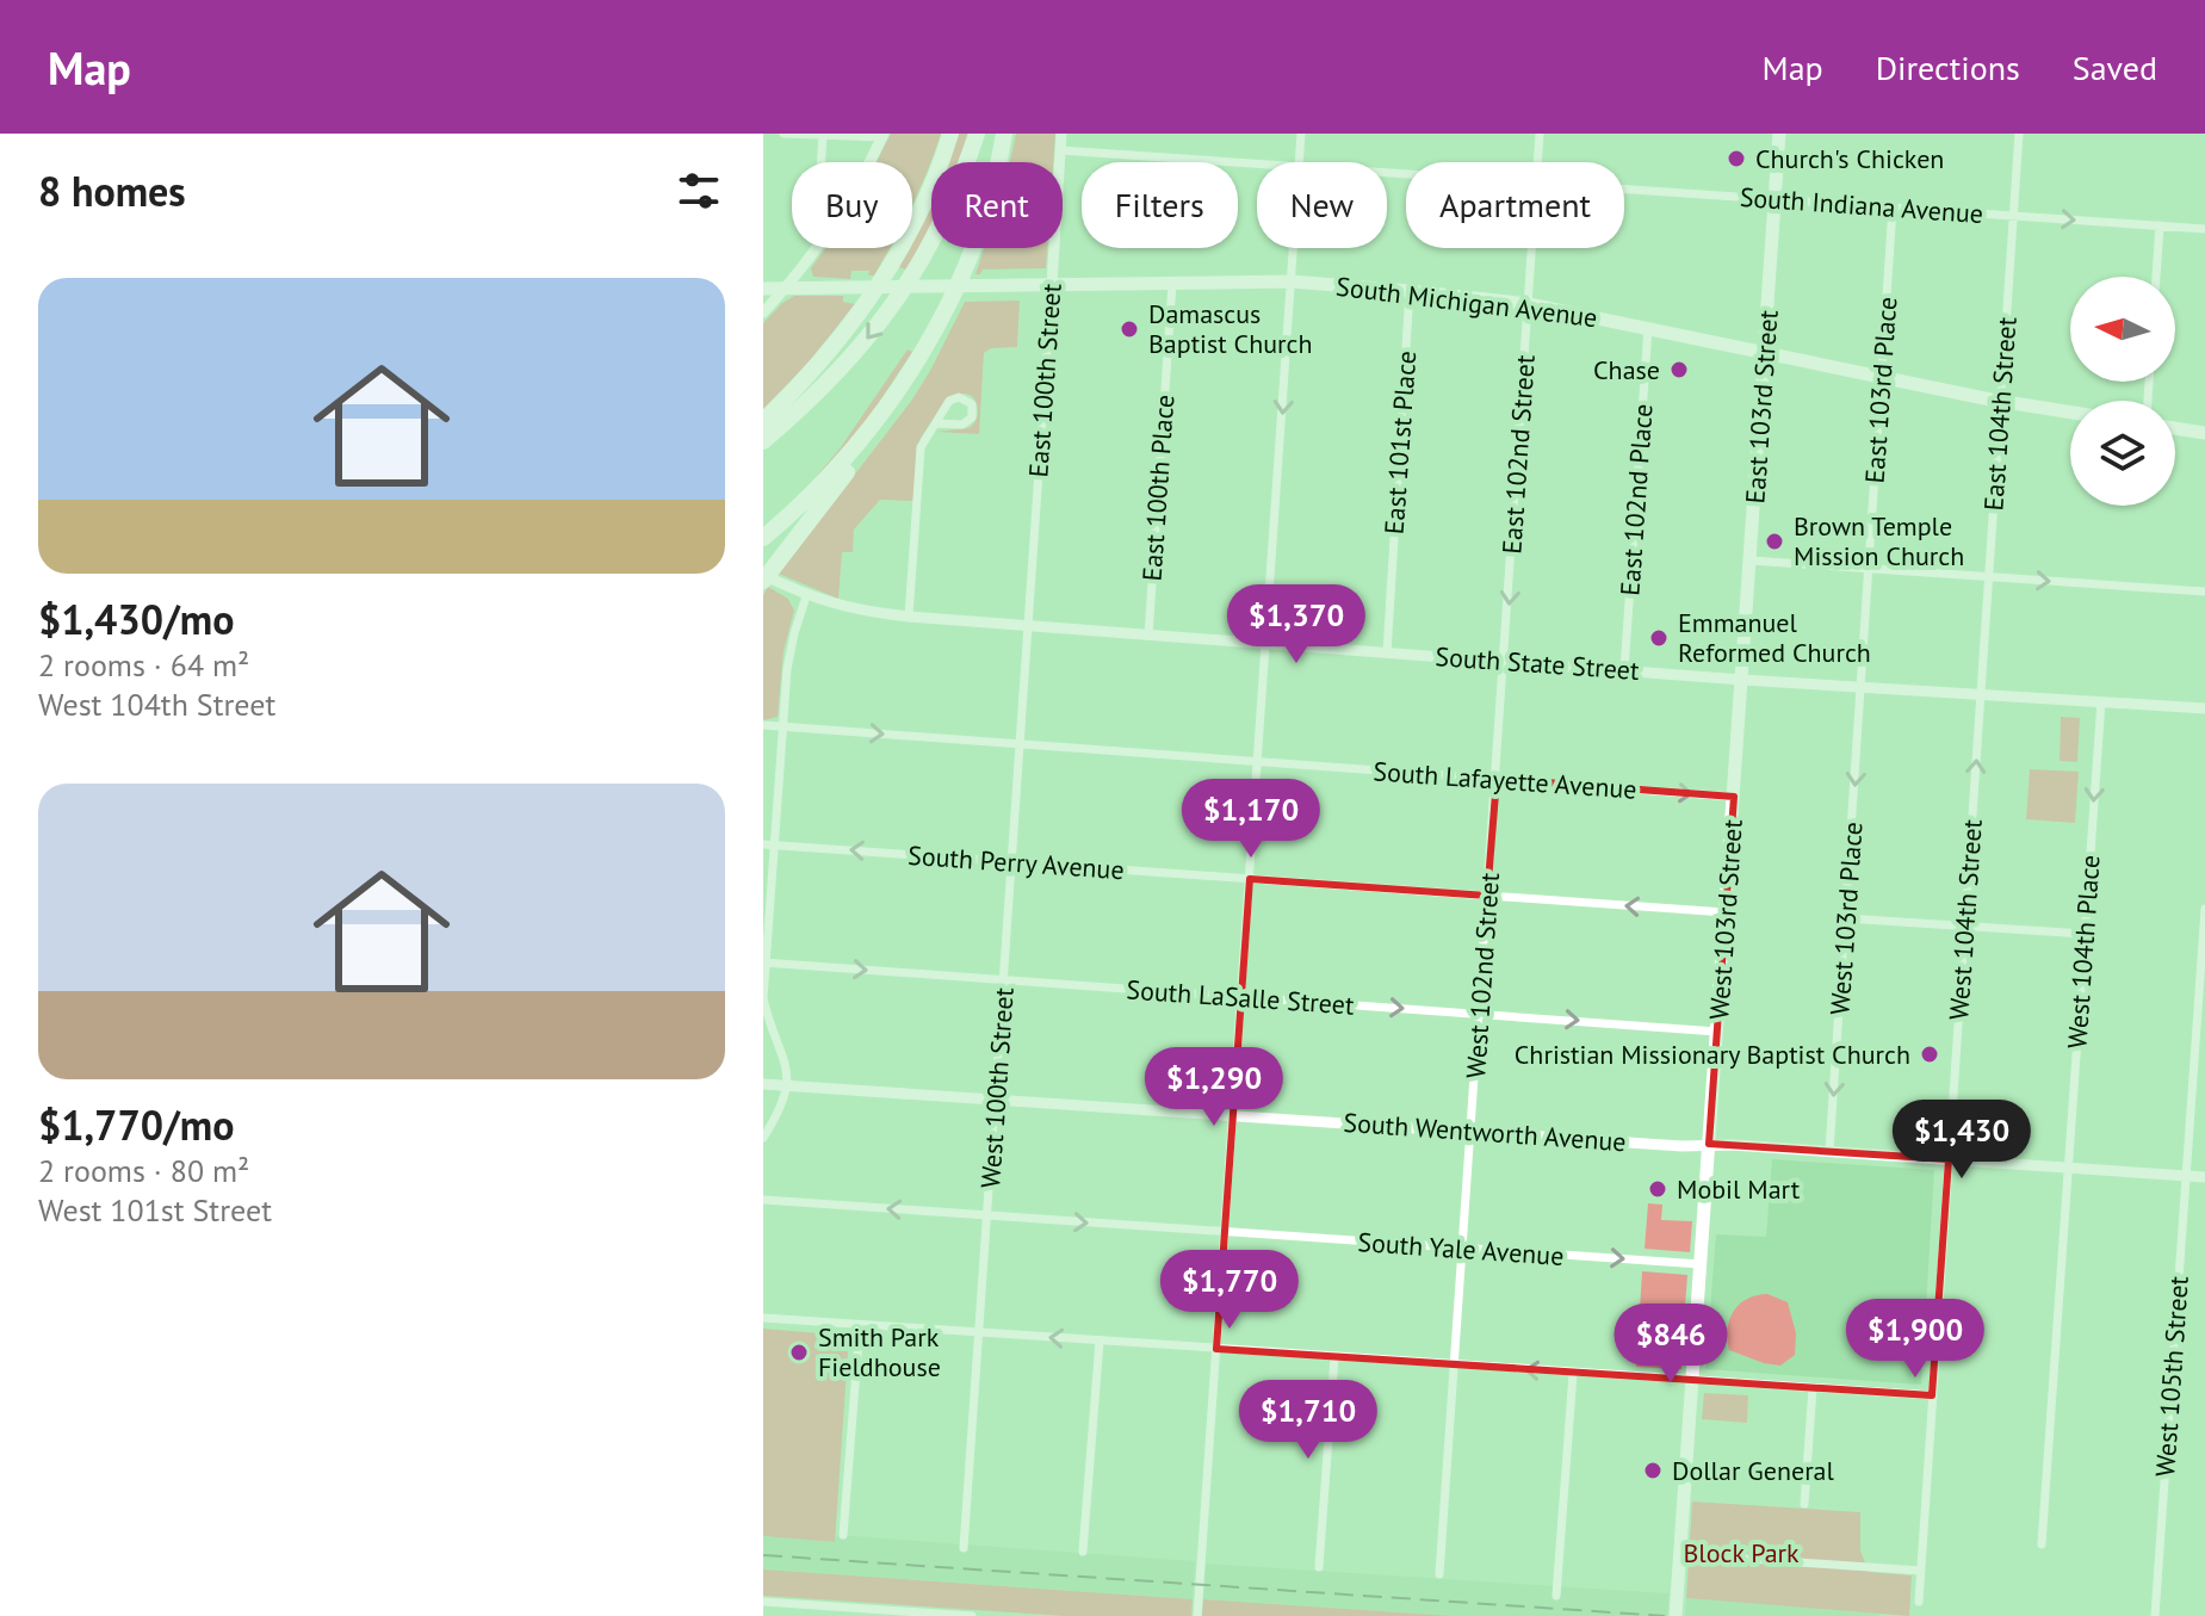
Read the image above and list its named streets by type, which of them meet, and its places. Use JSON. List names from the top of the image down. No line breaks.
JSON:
{"streets":{"main road":["South Michigan Avenue","East 103rd Street","West 103rd Street"],"street":["South Indiana Avenue","East 100th Street","East 103rd Place","East 104th Street","East 101st Place","East 102nd Street","East 100th Place","East 102nd Place","South State Street","South Lafayette Avenue","South Perry Avenue","West 103rd Place","West 104th Street","West 104th Place","West 102nd Street","South LaSalle Street","West 100th Street","South Wentworth Avenue","South Yale Avenue","West 105th Street"]},"crossings":[["South Indiana Avenue","East 100th Street"],["South Indiana Avenue","East 103rd Place"],["South Indiana Avenue","East 103rd Street"],["South Indiana Avenue","East 104th Street"],["South Michigan Avenue","East 100th Street"],["South Michigan Avenue","East 103rd Place"],["South Michigan Avenue","East 103rd Street"],["South Michigan Avenue","East 104th Street"],["South Michigan Avenue","East 101st Place"],["South Michigan Avenue","East 102nd Street"],["South Michigan Avenue","East 100th Place"],["South Michigan Avenue","East 102nd Place"],["East 100th Street","South State Street"],["East 100th Street","West 100th Street"],["East 103rd Place","South State Street"],["East 103rd Place","West 103rd Place"],["East 103rd Street","South State Street"],["East 103rd Street","West 103rd Street"],["East 104th Street","South State Street"],["East 104th Street","West 104th Street"],["East 101st Place","South State Street"],["East 102nd Street","South State Street"],["East 102nd Street","West 102nd Street"],["East 100th Place","South State Street"],["East 102nd Place","South State Street"],["South State Street","West 103rd Place"],["South State Street","West 103rd Street"],["South State Street","West 104th Street"],["South State Street","West 104th Place"],["South State Street","West 102nd Street"],["South State Street","West 100th Street"],["South Lafayette Avenue","West 103rd Street"],["South Lafayette Avenue","West 102nd Street"],["South Lafayette Avenue","West 100th Street"],["South Perry Avenue","West 103rd Street"],["South Perry Avenue","West 102nd Street"],["South Perry Avenue","West 100th Street"],["West 103rd Place","South Wentworth Avenue"],["West 103rd Street","South LaSalle Street"],["West 103rd Street","South Wentworth Avenue"],["West 103rd Street","South Yale Avenue"],["West 104th Street","South Wentworth Avenue"],["West 104th Place","South Wentworth Avenue"],["West 102nd Street","South LaSalle Street"],["West 102nd Street","South Wentworth Avenue"],["West 102nd Street","South Yale Avenue"],["South LaSalle Street","West 100th Street"],["West 100th Street","South Wentworth Avenue"],["West 100th Street","South Yale Avenue"],["South Wentworth Avenue","West 105th Street"]],"one_way":["East 102nd Street","South Lafayette Avenue","South Perry Avenue","West 103rd Place","South LaSalle Street"],"parks":["Block Park"],"places":["Church's Chicken","Damascus Baptist Church","Chase","Brown Temple Mission Church","Emmanuel Reformed Church","Christian Missionary Baptist Church","Mobil Mart","Smith Park Fieldhouse","Dollar General"],"north":"left","page":{"header":"Map","nav":["Map","Directions","Saved"],"heading":"8 homes","chip":["Buy","Rent","Filters","New","Apartment"],"list":[{"name":"$1,430/mo","note":"2 rooms · 64 m² · West 104th Street"},{"name":"$1,770/mo","note":"2 rooms · 80 m² · West 101st Street"}],"price":["$1,370","$1,170","$1,290","$1,430","$1,770","$1,900","$846","$1,710"]}}
